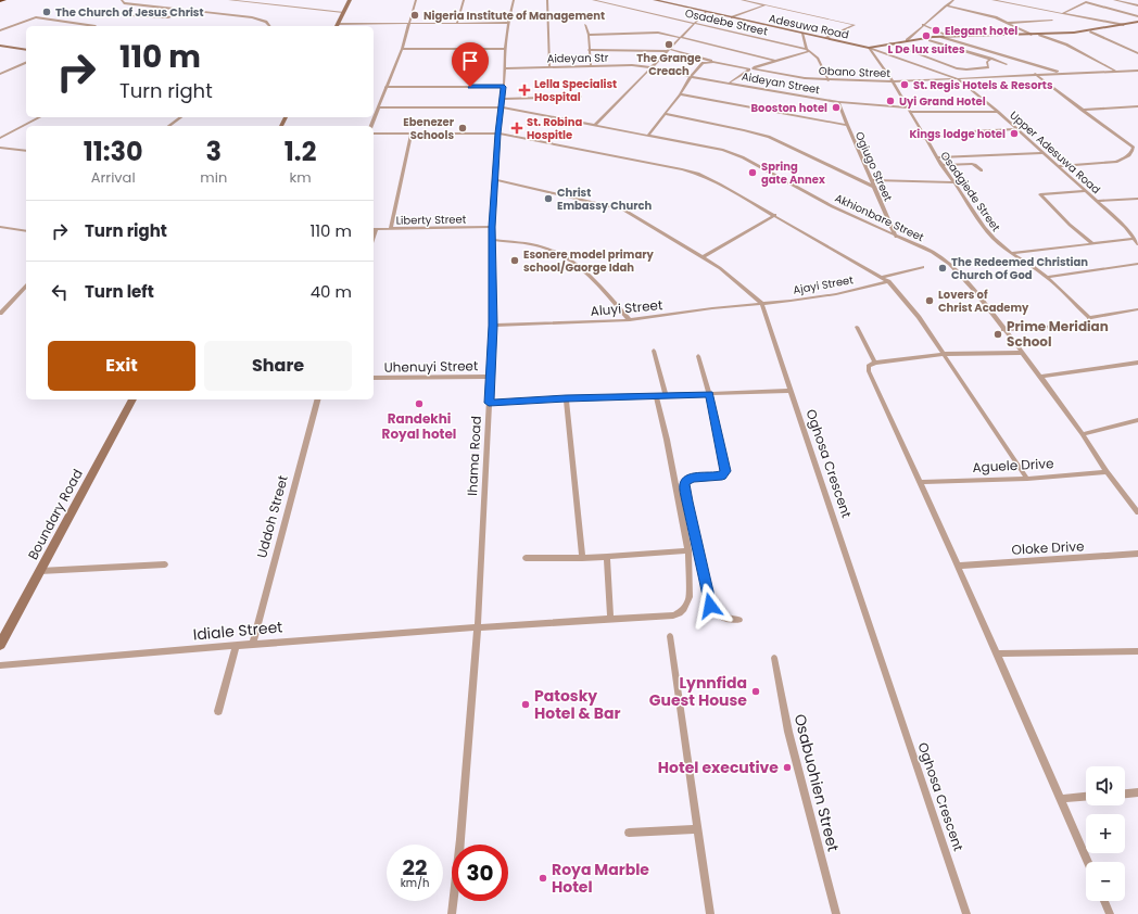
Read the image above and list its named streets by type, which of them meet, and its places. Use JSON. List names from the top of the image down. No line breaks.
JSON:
{"streets":{"street":["Osadebe Street","Adesuwa Road","Aideyan Str","Obano Street","Aideyan Street","Upper Adesuwa Road","Ogiugo Street","Osadgiede Street","Akhionbare Street","Liberty Street","Ajayi Street","Aluyi Street","Uhenuyi Street","Ihama Road","Oghosa Crescent","Aguele Drive","Boundary Road","Uddoh Street","Oloke Drive","Idiale Street","Osabuohien Street"]},"crossings":[["Adesuwa Road","Obano Street"],["Adesuwa Road","Upper Adesuwa Road"],["Adesuwa Road","Osadgiede Street"],["Aideyan Str","Aideyan Street"],["Aideyan Str","Ihama Road"],["Obano Street","Upper Adesuwa Road"],["Obano Street","Osadgiede Street"],["Aideyan Street","Upper Adesuwa Road"],["Aideyan Street","Ogiugo Street"],["Aideyan Street","Osadgiede Street"],["Ogiugo Street","Akhionbare Street"],["Akhionbare Street","Ihama Road"],["Akhionbare Street","Aguele Drive"],["Liberty Street","Ihama Road"],["Ajayi Street","Aluyi Street"],["Ajayi Street","Oghosa Crescent"],["Aluyi Street","Ihama Road"],["Aluyi Street","Oghosa Crescent"],["Uhenuyi Street","Ihama Road"],["Ihama Road","Idiale Street"],["Uddoh Street","Idiale Street"]],"places":{"other":["The Church of Jesus Christ","Nigeria Institute of Management","Elegant hotel","L De lux suites","The Grange Creach","St. Regis Hotels & Resorts","Uyi Grand Hotel","Booston hotel","Ebenezer Schools","Kings lodge hotel","Spring gate Annex","Christ Embassy Church","Esonere model primary school/Gaorge Idah","The Redeemed Christian Church Of God","Lovers of Christ Academy","Prime Meridian School","Randekhi Royal hotel","Lynnfida Guest House","Patosky Hotel & Bar","Hotel executive","Roya Marble Hotel"],"health":["Lella Specialist Hospital","St. Robina Hospitle"]},"page":{"turn":["110 m","Turn right"],"eta":["11:30","Arrival","3","min","1.2","km"],"list":[{"name":"Turn right","value":"110 m"},{"name":"Turn left","value":"40 m"}],"buttons":["Exit","Share"],"map_buttons":["+","−"],"speed":"22 km/h","limit":"30"}}
